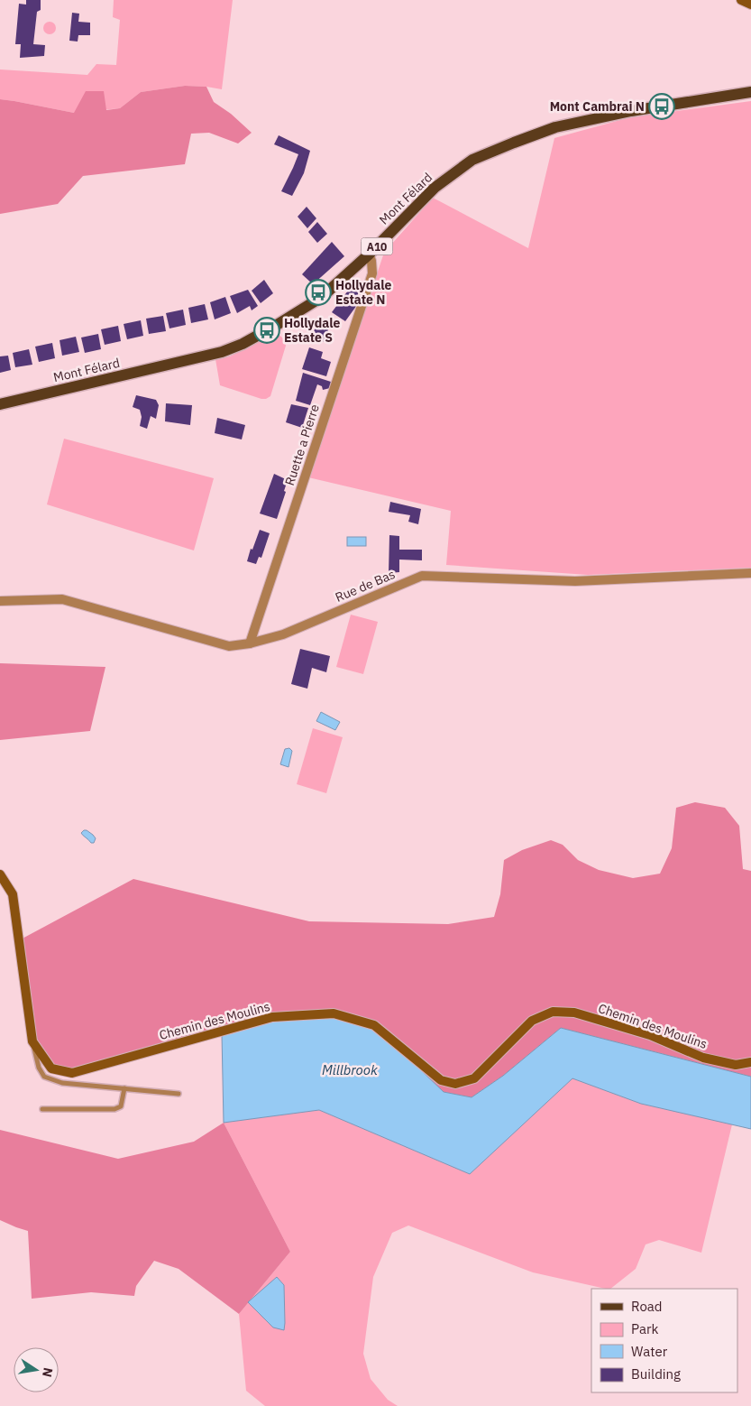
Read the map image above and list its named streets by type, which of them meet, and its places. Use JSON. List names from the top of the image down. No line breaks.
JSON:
{"streets":{"main road":["Mont Félard","A10"],"street":["Ruette a Pierre","Rue de Bas","Chemin des Moulins"]},"crossings":[["Mont Félard","Ruette a Pierre"],["Ruette a Pierre","Rue de Bas"]],"water":["Millbrook"],"places":{"bus stop":["Mont Cambrai N","Hollydale Estate N","Hollydale Estate S"]},"legend":["Road","Park","Water","Building"],"north":"right"}
